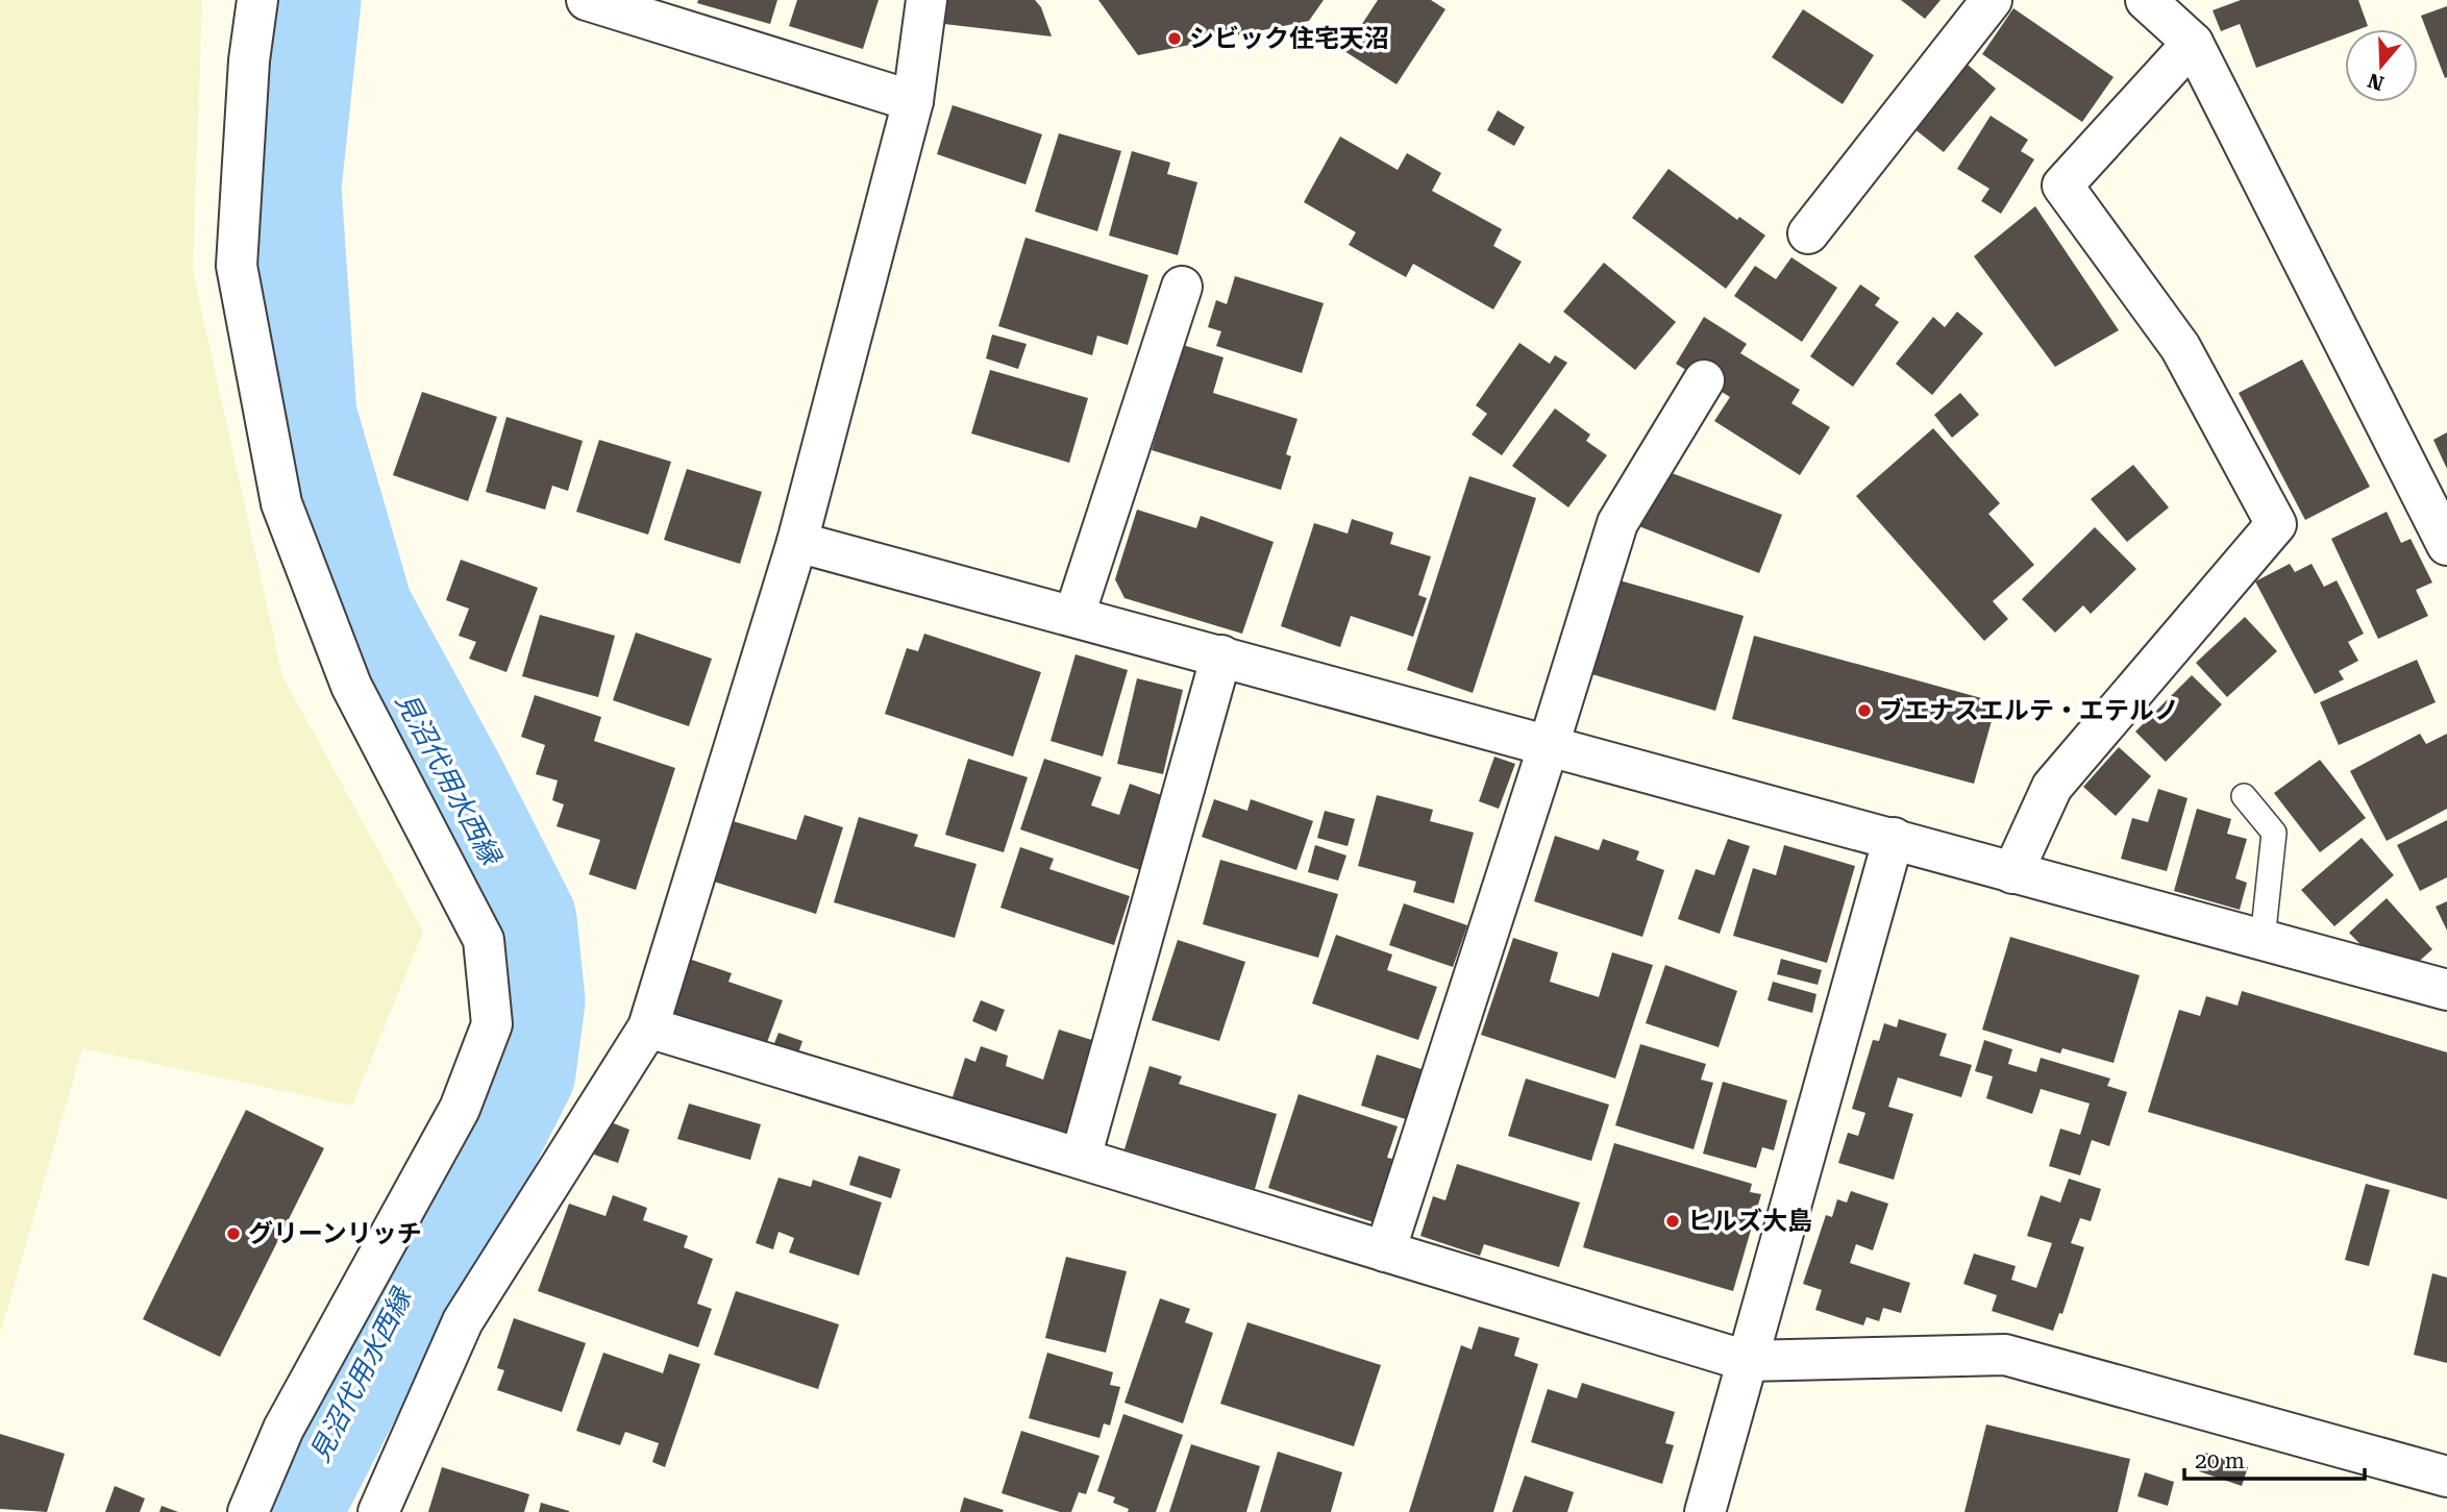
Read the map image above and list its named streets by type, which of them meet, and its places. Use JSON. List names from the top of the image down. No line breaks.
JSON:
{"water":["見沼代用水西縁"],"places":["シビック住宅天沼","ブエナスエルテ・エテルノ","ヒルズ大島","グリーンリッチ"],"scale_bar":"20 m","north":"bottom"}
